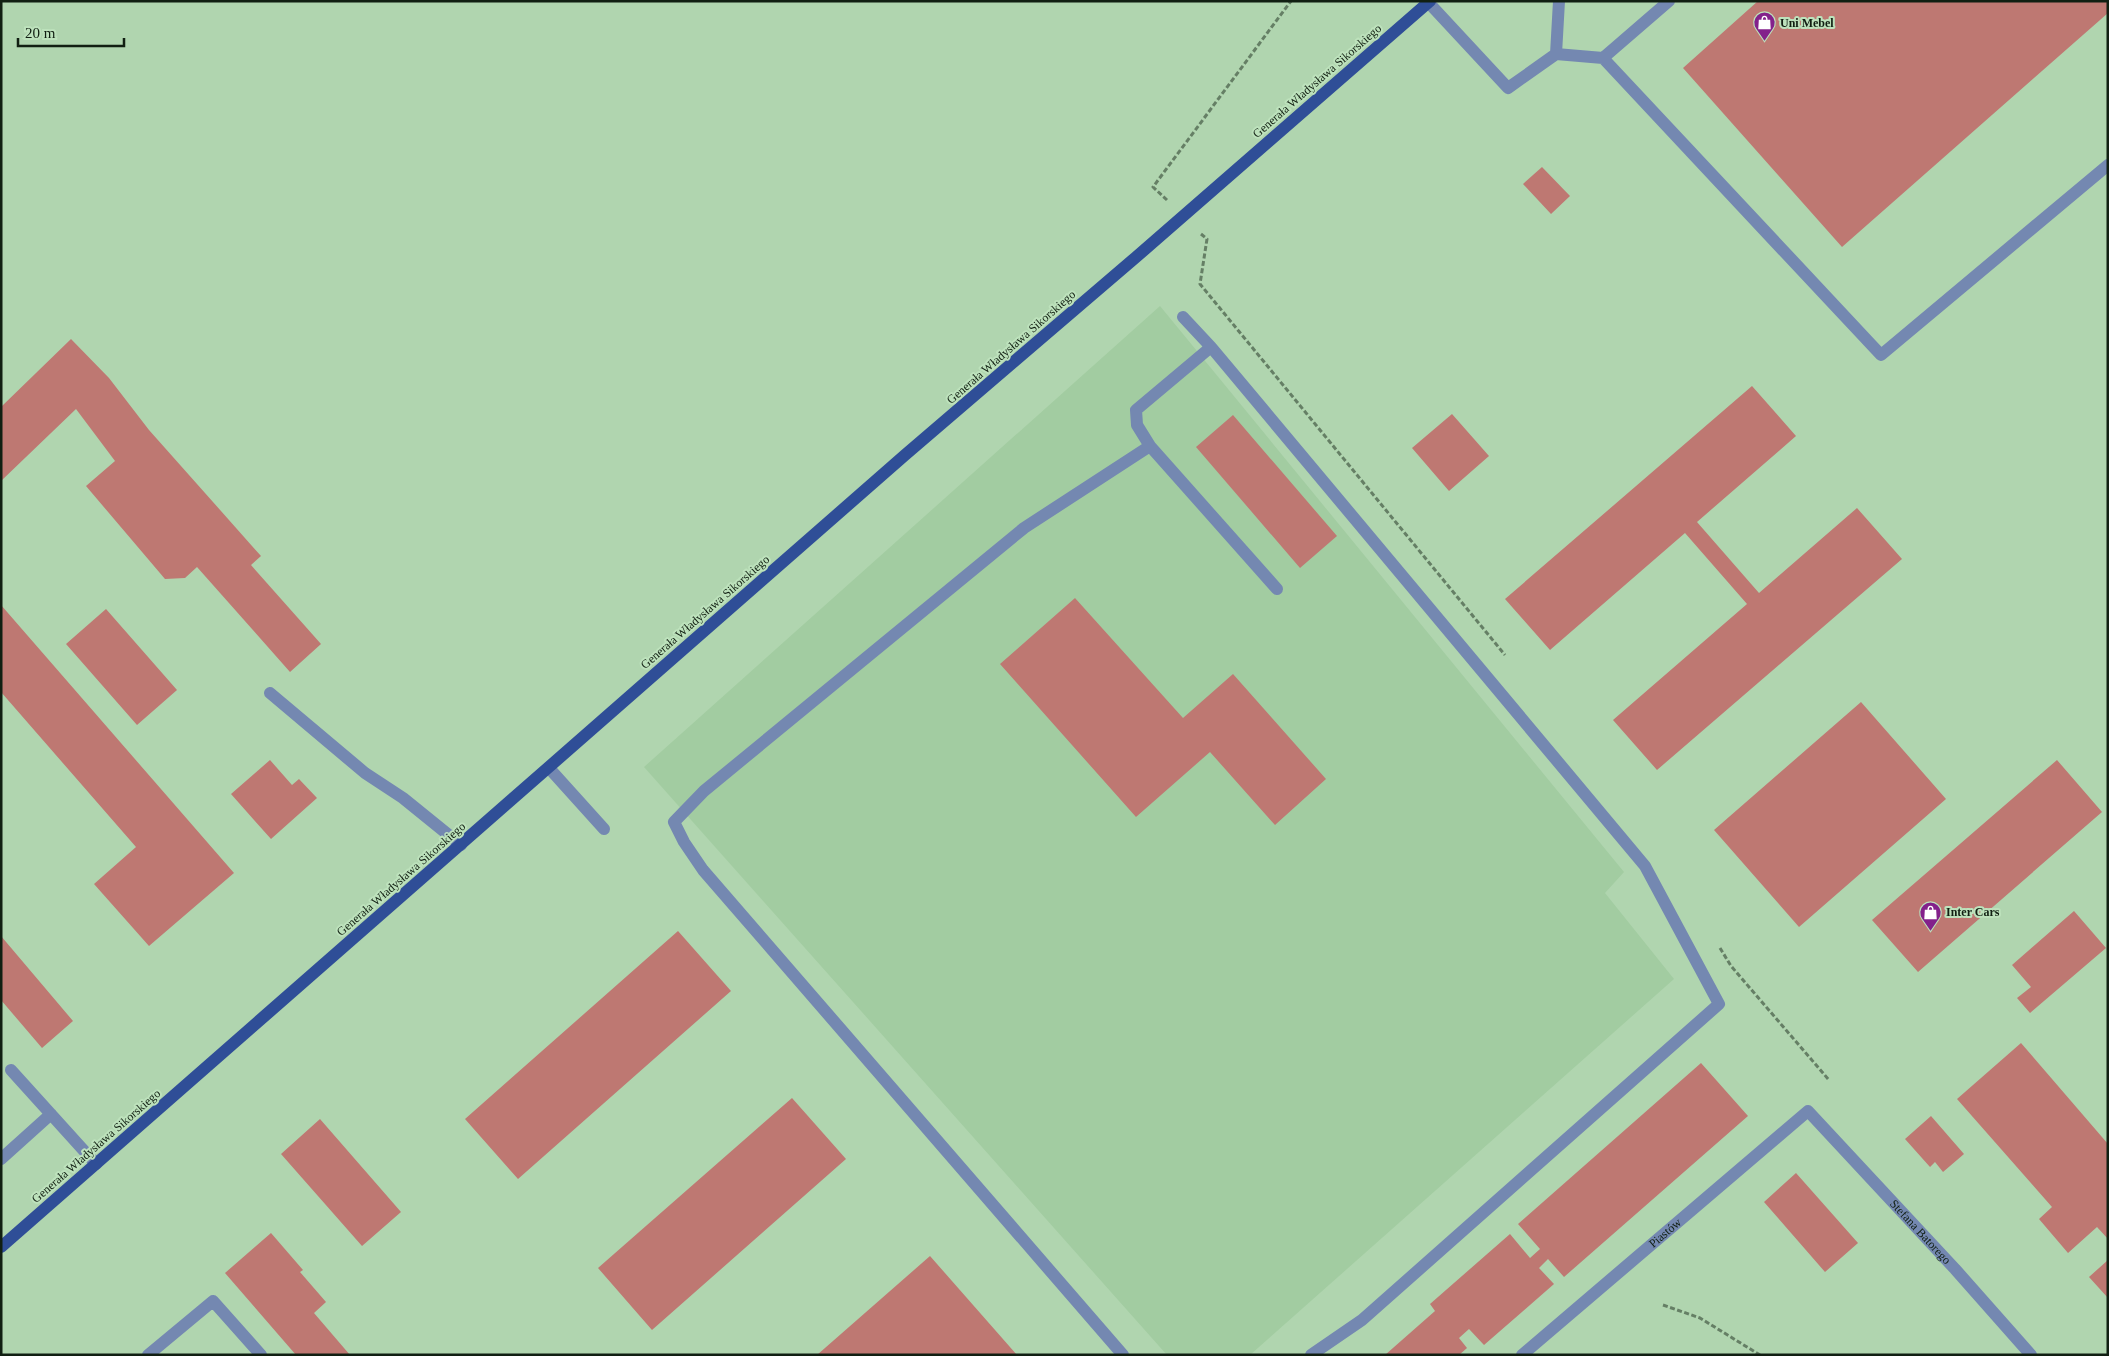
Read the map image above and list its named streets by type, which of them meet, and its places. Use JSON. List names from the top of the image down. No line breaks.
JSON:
{"streets":{"main road":["Generała Władysława Sikorskiego"],"street":["Stefana Batorego","Piastów"]},"crossings":[["Stefana Batorego","Piastów"]],"places":{"shop":["Uni Mebel","Inter Cars"]},"scale_bar":"20 m"}
